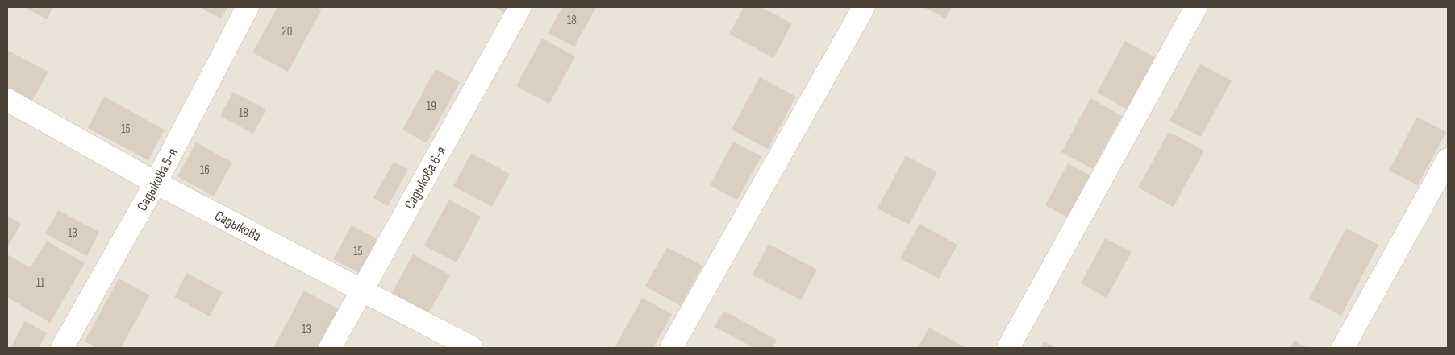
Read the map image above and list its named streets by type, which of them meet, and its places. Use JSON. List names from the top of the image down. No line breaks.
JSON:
{"streets":{"street":["Садыкова 6-я","Садыкова 5-я","Садыкова"]},"crossings":[["Садыкова 6-я","Садыкова"],["Садыкова 5-я","Садыкова"]],"house_numbers":["18","20","19","18","15","16","13","15","11","13"]}
